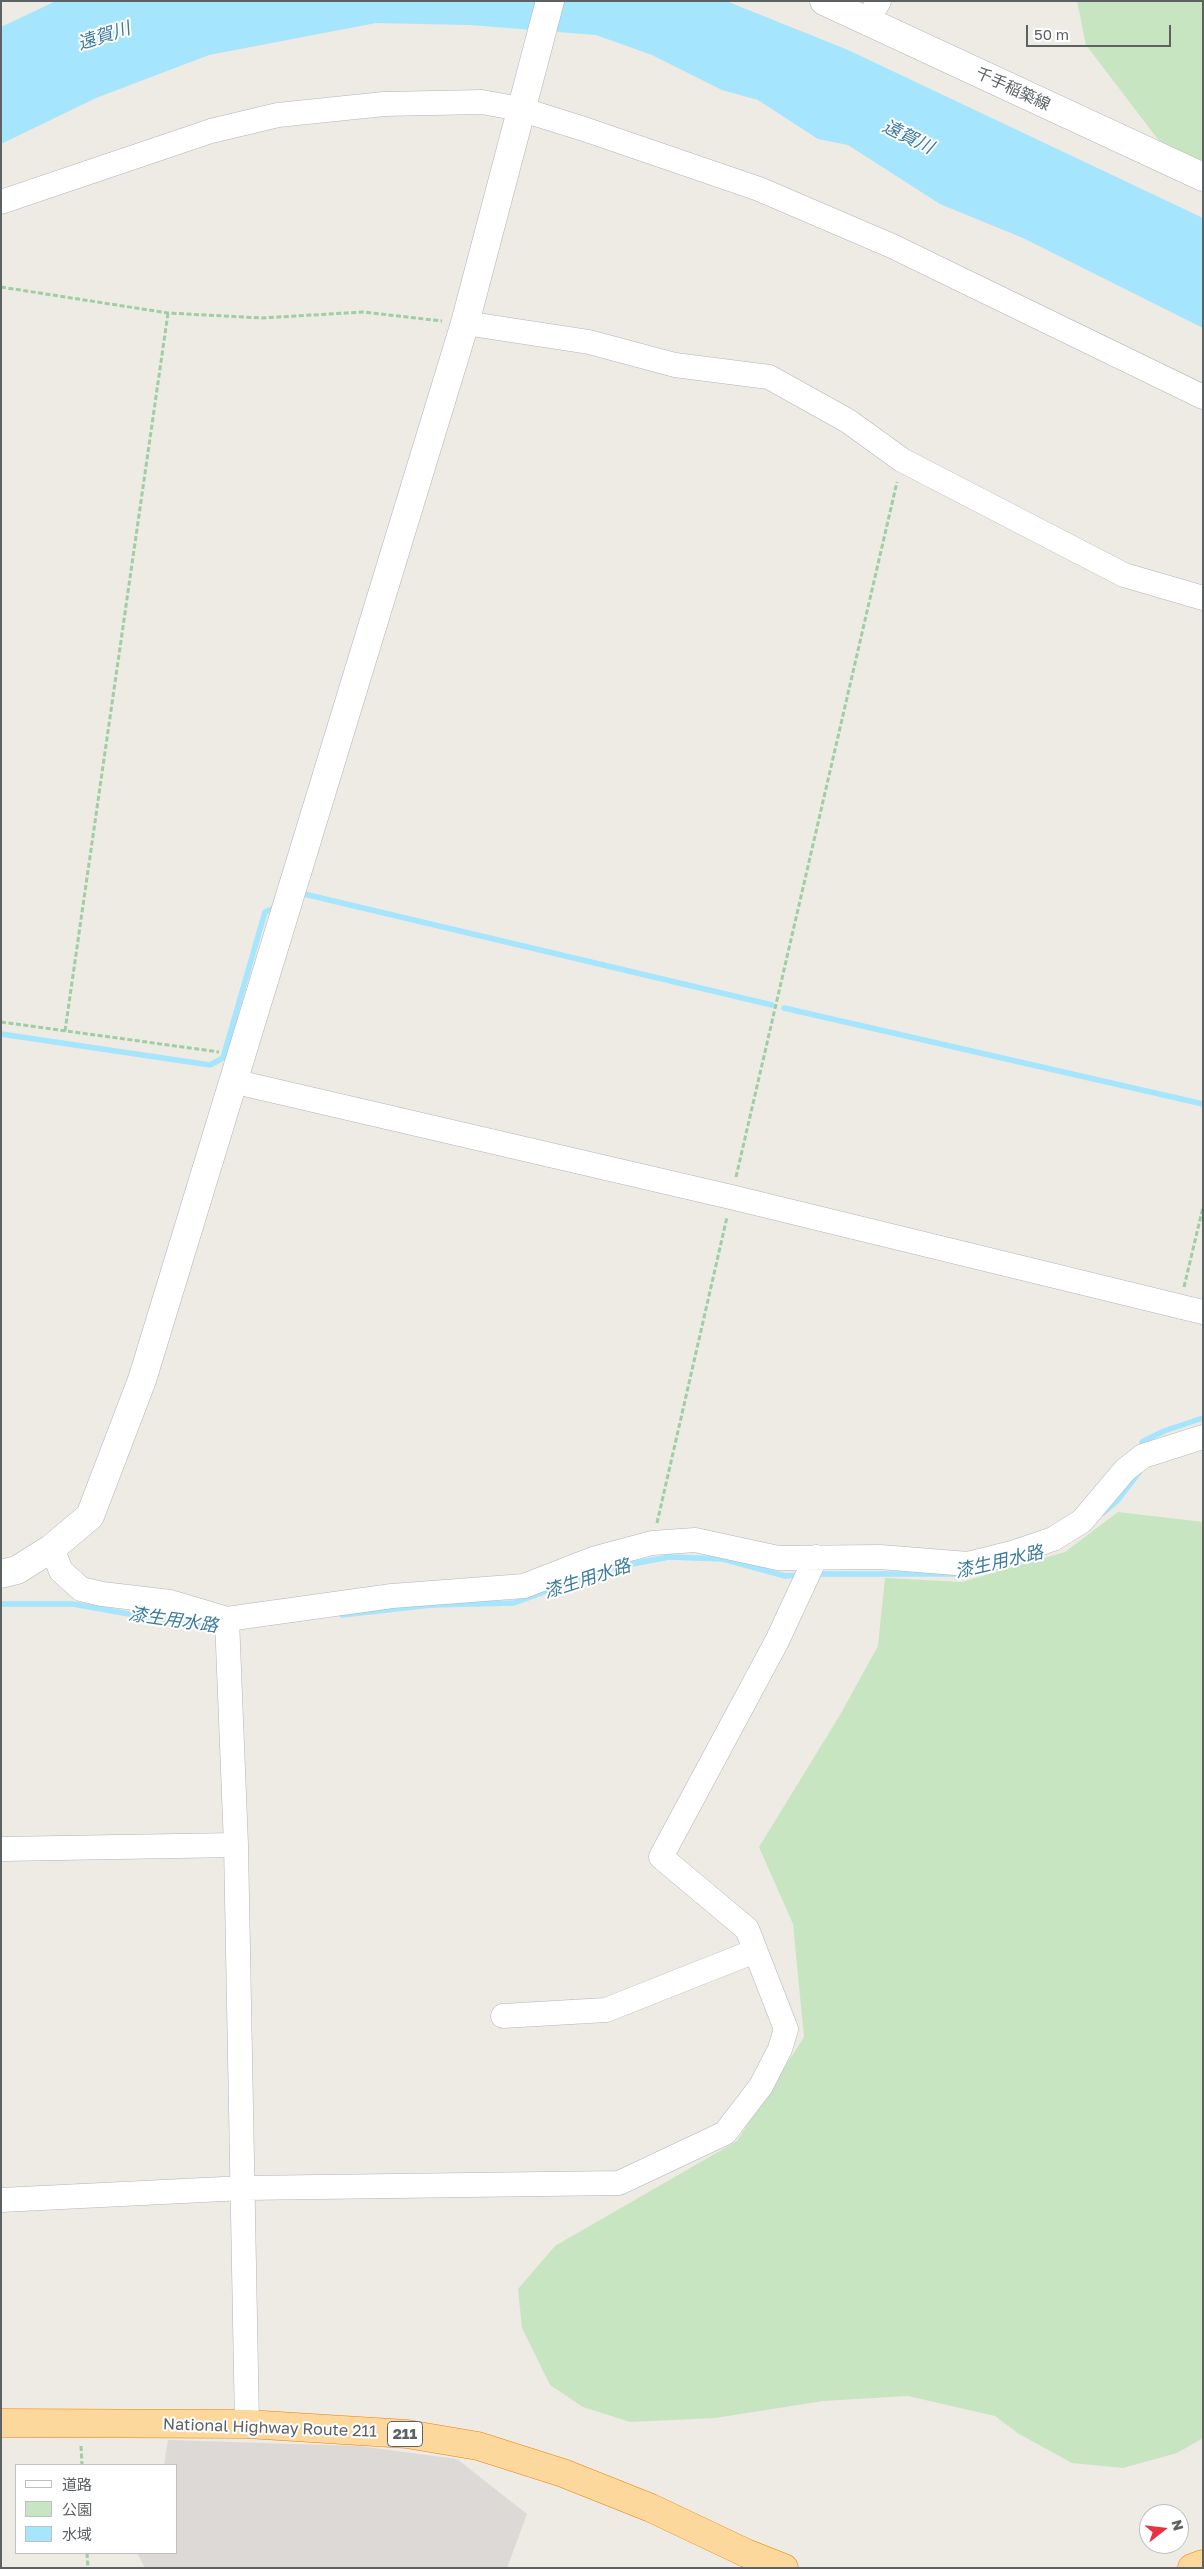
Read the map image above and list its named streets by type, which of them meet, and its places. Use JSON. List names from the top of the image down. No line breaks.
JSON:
{"streets":{"highway":["National Highway Route 211","211"],"street":["千手稲築線"]},"water":["遠賀川","漆生用水路"],"legend":["道路","公園","水域"],"scale_bar":"50 m","north":"right"}
